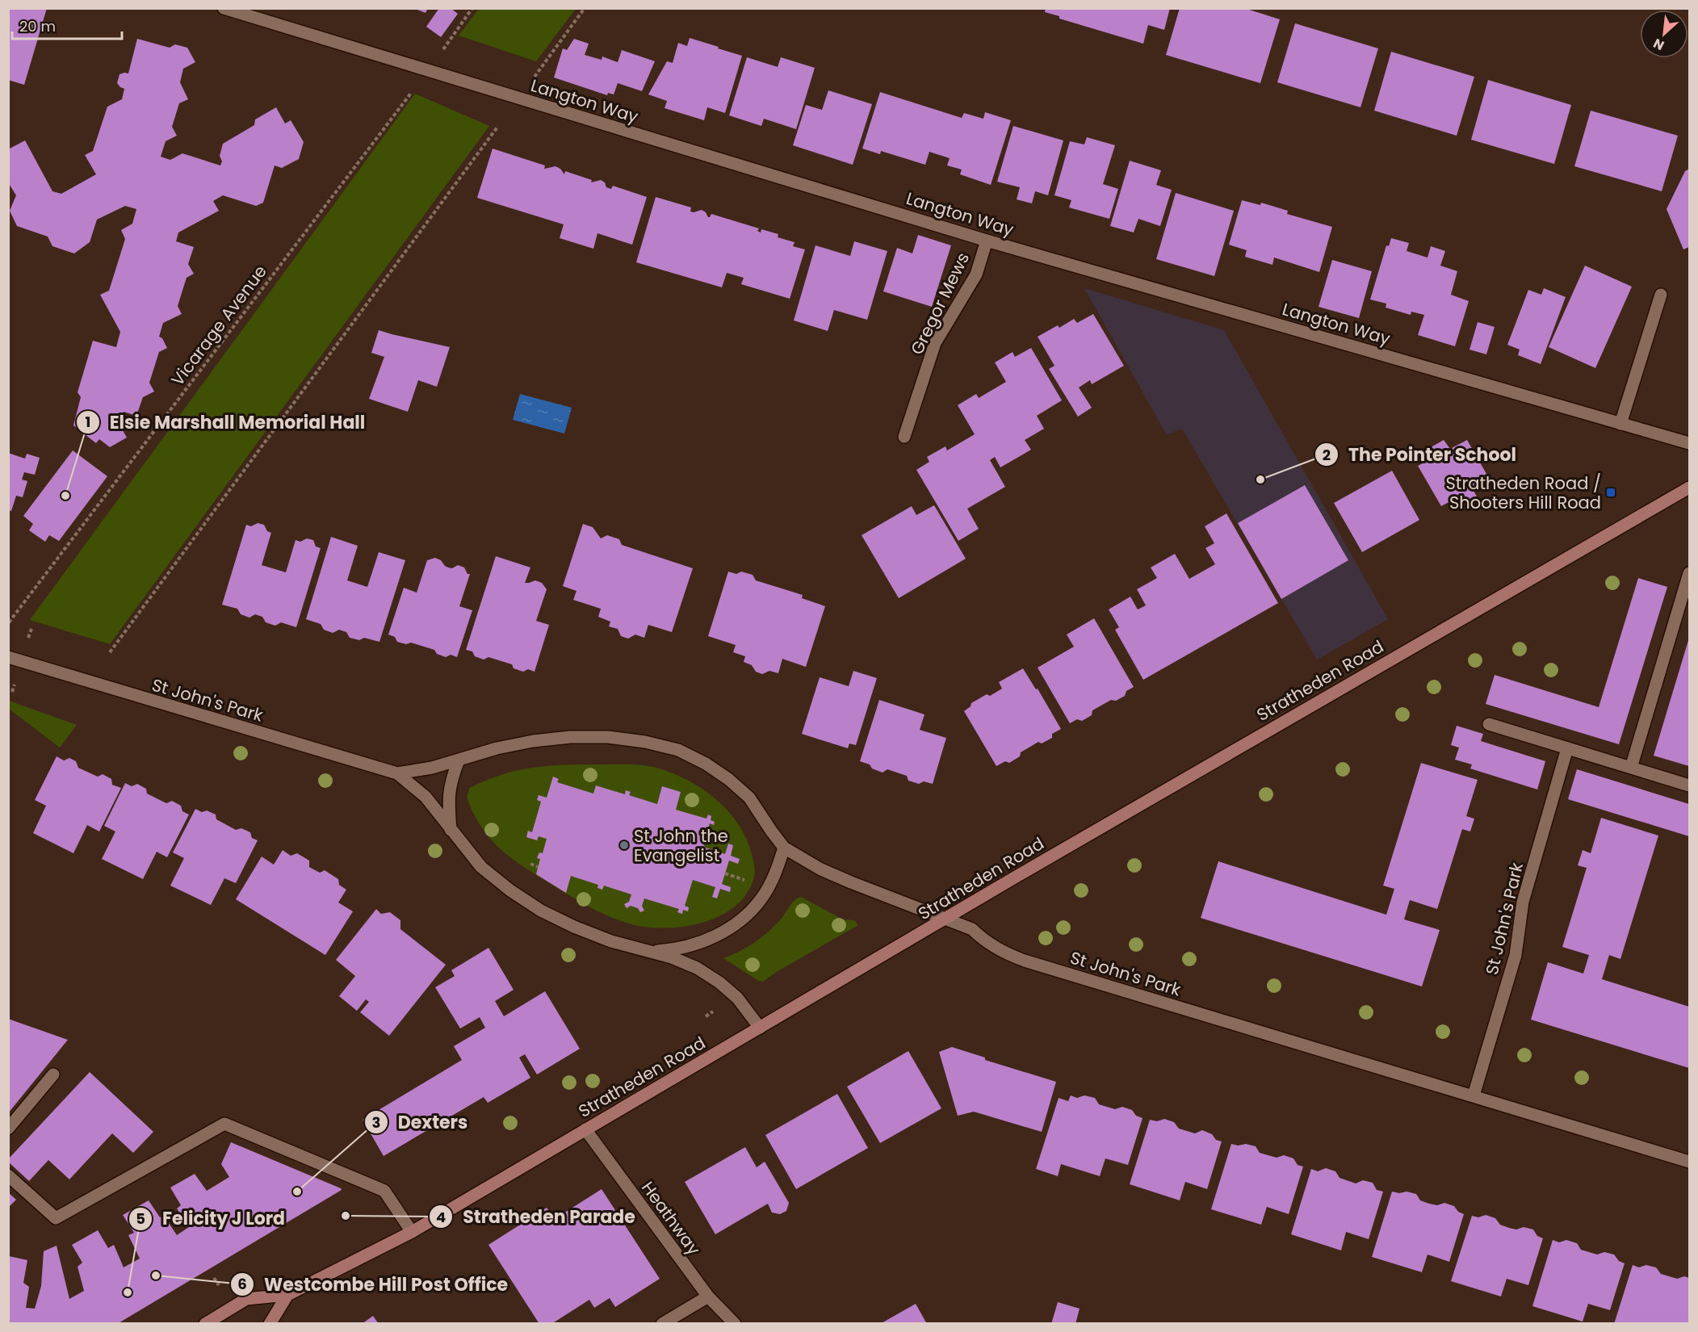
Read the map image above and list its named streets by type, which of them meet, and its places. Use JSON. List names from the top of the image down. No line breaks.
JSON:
{"streets":{"main road":["Stratheden Road"],"street":["Langton Way","Gregor Mews","St John's Park","Heathway"],"path":["Vicarage Avenue"]},"crossings":[["Langton Way","Gregor Mews"],["Stratheden Road","St John's Park"],["Stratheden Road","Heathway"]],"places":{"other":["The Pointer School","Elsie Marshall Memorial Hall","St John the Evangelist","Dexters","Stratheden Parade","Westcombe Hill Post Office","Felicity J Lord"],"transit":["Stratheden Road / Shooters Hill Road"]},"scale_bar":"20 m","north":"bottom left"}
